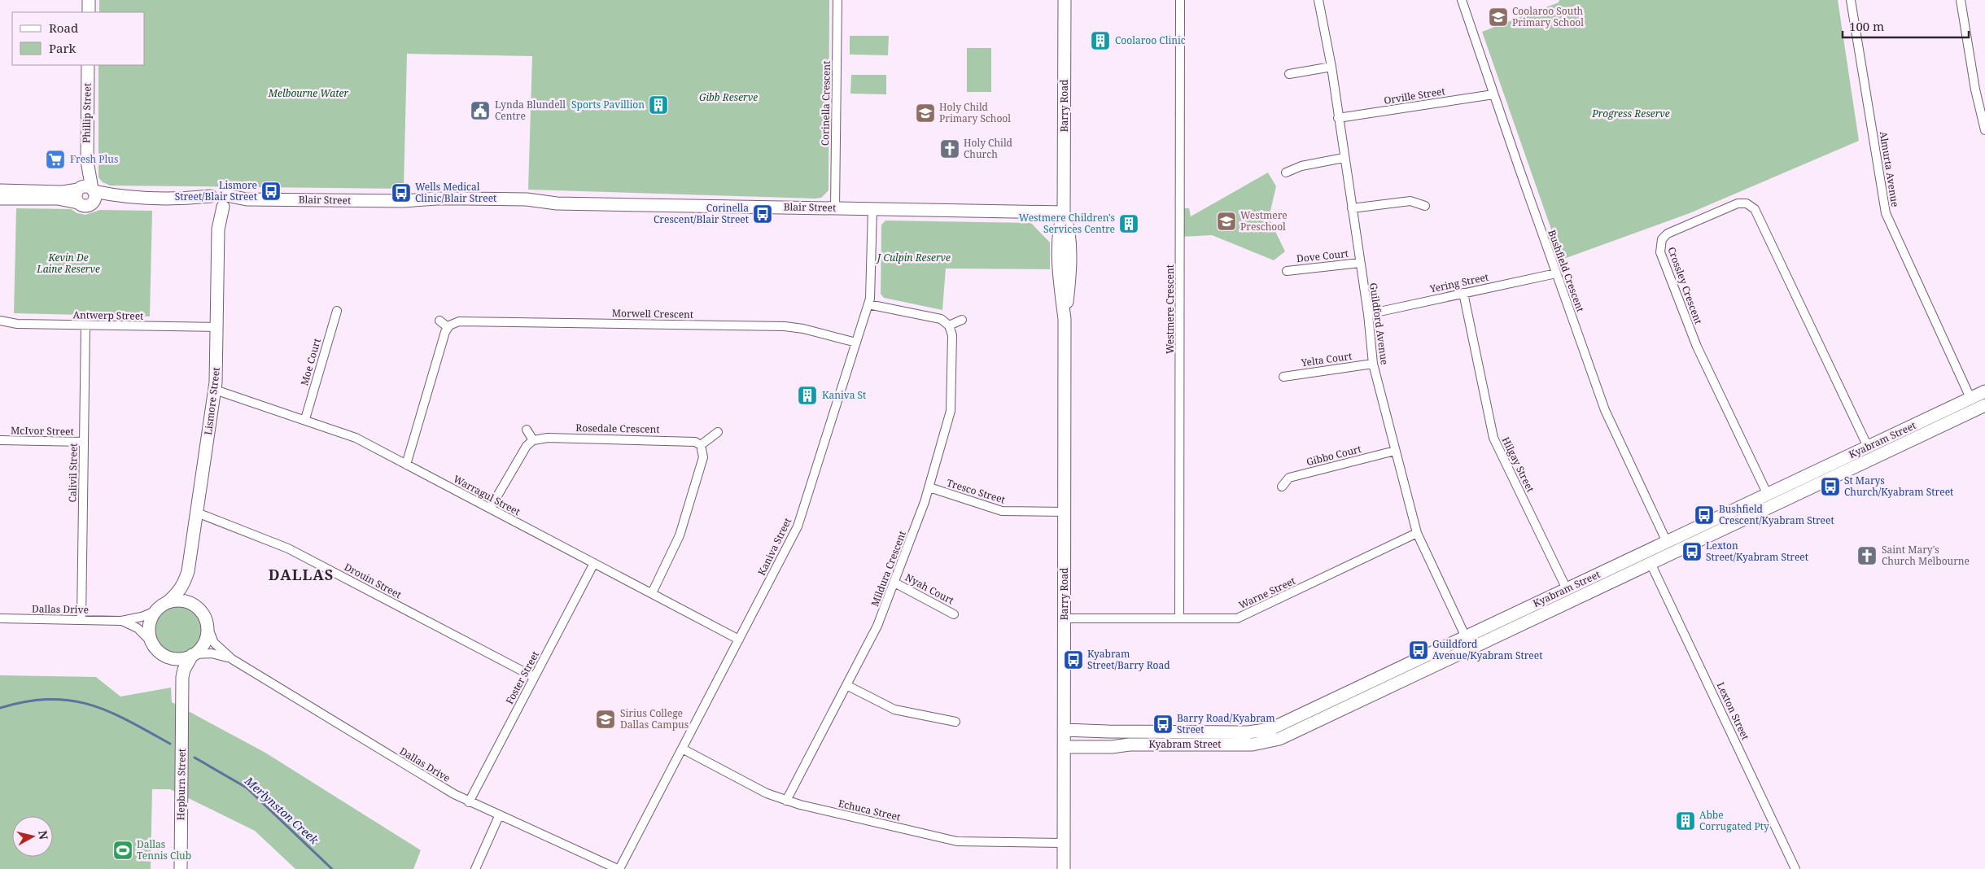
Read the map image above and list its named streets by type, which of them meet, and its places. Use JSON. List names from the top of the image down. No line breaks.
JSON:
{"streets":{"street":["Orville Street","Corinella Crescent","Barry Road","Phillip Street","Almurta Avenue","Blair Street","Dove Court","Bushfield Crescent","Yering Street","Crossley Crescent","Westmere Crescent","Morwell Crescent","Antwerp Street","Guildford Avenue","Yelta Court","Moe Court","Lismore Street","Rosedale Crescent","McIvor Street","Kyabram Street","Gibbo Court","Hilgay Street","Calivil Street","Tresco Street","Warragul Street","Kaniva Street","Mildura Crescent","Drouin Street","Nyah Court","Warne Street","Dallas Drive","Foster Street","Lexton Street","Hepburn Street","Echuca Street"]},"crossings":[["Orville Street","Bushfield Crescent"],["Orville Street","Guildford Avenue"],["Corinella Crescent","Blair Street"],["Barry Road","Blair Street"],["Barry Road","Kyabram Street"],["Barry Road","Tresco Street"],["Barry Road","Warne Street"],["Barry Road","Echuca Street"],["Phillip Street","Blair Street"],["Almurta Avenue","Kyabram Street"],["Blair Street","Lismore Street"],["Blair Street","Kaniva Street"],["Dove Court","Guildford Avenue"],["Bushfield Crescent","Yering Street"],["Bushfield Crescent","Kyabram Street"],["Yering Street","Guildford Avenue"],["Yering Street","Hilgay Street"],["Crossley Crescent","Kyabram Street"],["Westmere Crescent","Warne Street"],["Morwell Crescent","Kaniva Street"],["Antwerp Street","Lismore Street"],["Antwerp Street","Calivil Street"],["Guildford Avenue","Yelta Court"],["Guildford Avenue","Kyabram Street"],["Guildford Avenue","Gibbo Court"],["Guildford Avenue","Warne Street"],["Moe Court","Warragul Street"],["Lismore Street","Warragul Street"],["Lismore Street","Drouin Street"],["Lismore Street","Dallas Drive"],["Lismore Street","Hepburn Street"],["McIvor Street","Calivil Street"],["Kyabram Street","Hilgay Street"],["Kyabram Street","Lexton Street"],["Calivil Street","Dallas Drive"],["Tresco Street","Mildura Crescent"],["Warragul Street","Kaniva Street"],["Warragul Street","Foster Street"],["Kaniva Street","Dallas Drive"],["Kaniva Street","Echuca Street"],["Mildura Crescent","Nyah Court"],["Mildura Crescent","Echuca Street"],["Drouin Street","Foster Street"],["Dallas Drive","Foster Street"],["Dallas Drive","Hepburn Street"]],"districts":["DALLAS"],"water":["Merlynston Creek"],"parks":["Melbourne Water","Gibb Reserve","Progress Reserve","Kevin De Laine Reserve","J Culpin Reserve"],"places":{"school or university":["Coolaroo South Primary School","Holy Child Primary School","Westmere Preschool","Sirius College Dallas Campus"],"building":["Coolaroo Clinic","Sports Pavillion","Westmere Children's Services Centre","Kaniva St","Abbe Corrugated Pty"],"public building":["Lynda Blundell Centre"],"church":["Holy Child Church","Saint Mary's Church Melbourne"],"supermarket":["Fresh Plus"],"bus stop":["Lismore Street/Blair Street","Wells Medical Clinic/Blair Street","Corinella Crescent/Blair Street","St Marys Church/Kyabram Street","Bushfield Crescent/Kyabram Street","Lexton Street/Kyabram Street","Guildford Avenue/Kyabram Street","Kyabram Street/Barry Road","Barry Road/Kyabram Street"],"sports":["Dallas Tennis Club"]},"legend":["Road","Park"],"scale_bar":"100 m","north":"right"}
